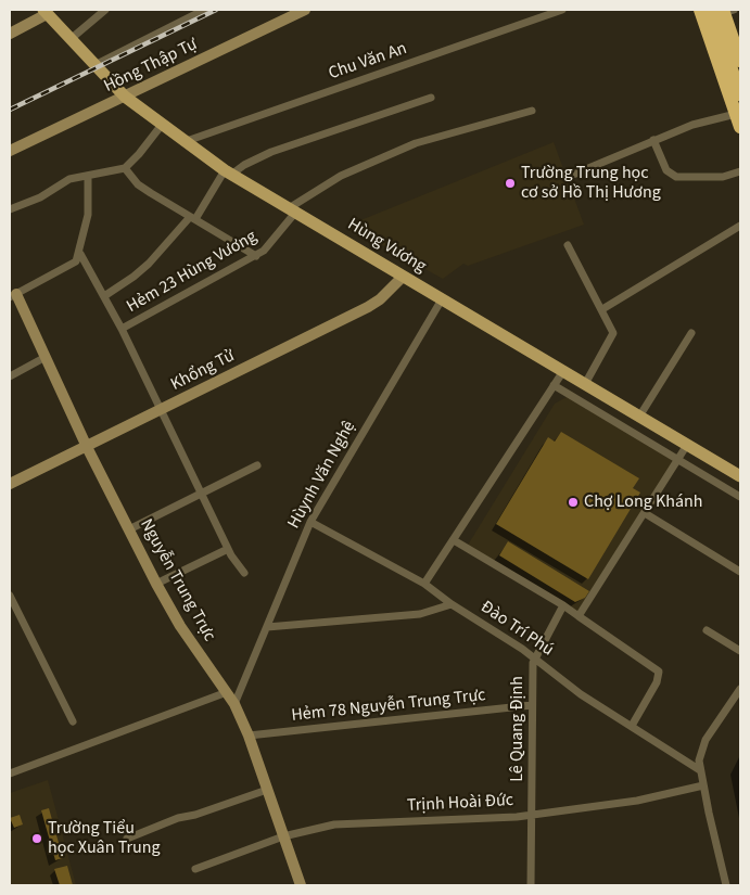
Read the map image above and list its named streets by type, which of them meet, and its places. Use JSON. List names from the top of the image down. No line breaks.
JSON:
{"streets":{"main road":["Hùng Vương"],"street":["Chu Văn An","Hồng Thập Tự","Hẻm 23 Hùng Vương","Khổng Tử","Hùynh Văn Nghệ","Nguyễn Trung Trực","Đào Trí Phú","Hẻm 78 Nguyễn Trung Trực","Lê Quang Định","Trịnh Hoài Đức"]},"crossings":[["Chu Văn An","Hùng Vương"],["Hồng Thập Tự","Hùng Vương"],["Hùng Vương","Hẻm 23 Hùng Vương"],["Hùng Vương","Khổng Tử"],["Hùng Vương","Hùynh Văn Nghệ"],["Khổng Tử","Nguyễn Trung Trực"],["Hùynh Văn Nghệ","Nguyễn Trung Trực"],["Hùynh Văn Nghệ","Đào Trí Phú"],["Nguyễn Trung Trực","Hẻm 78 Nguyễn Trung Trực"],["Nguyễn Trung Trực","Trịnh Hoài Đức"],["Đào Trí Phú","Lê Quang Định"],["Hẻm 78 Nguyễn Trung Trực","Lê Quang Định"],["Lê Quang Định","Trịnh Hoài Đức"]],"places":["Trường Trung học cơ sở Hồ Thị Hương","Chợ Long Khánh","Trường Tiểu học Xuân Trung"]}
